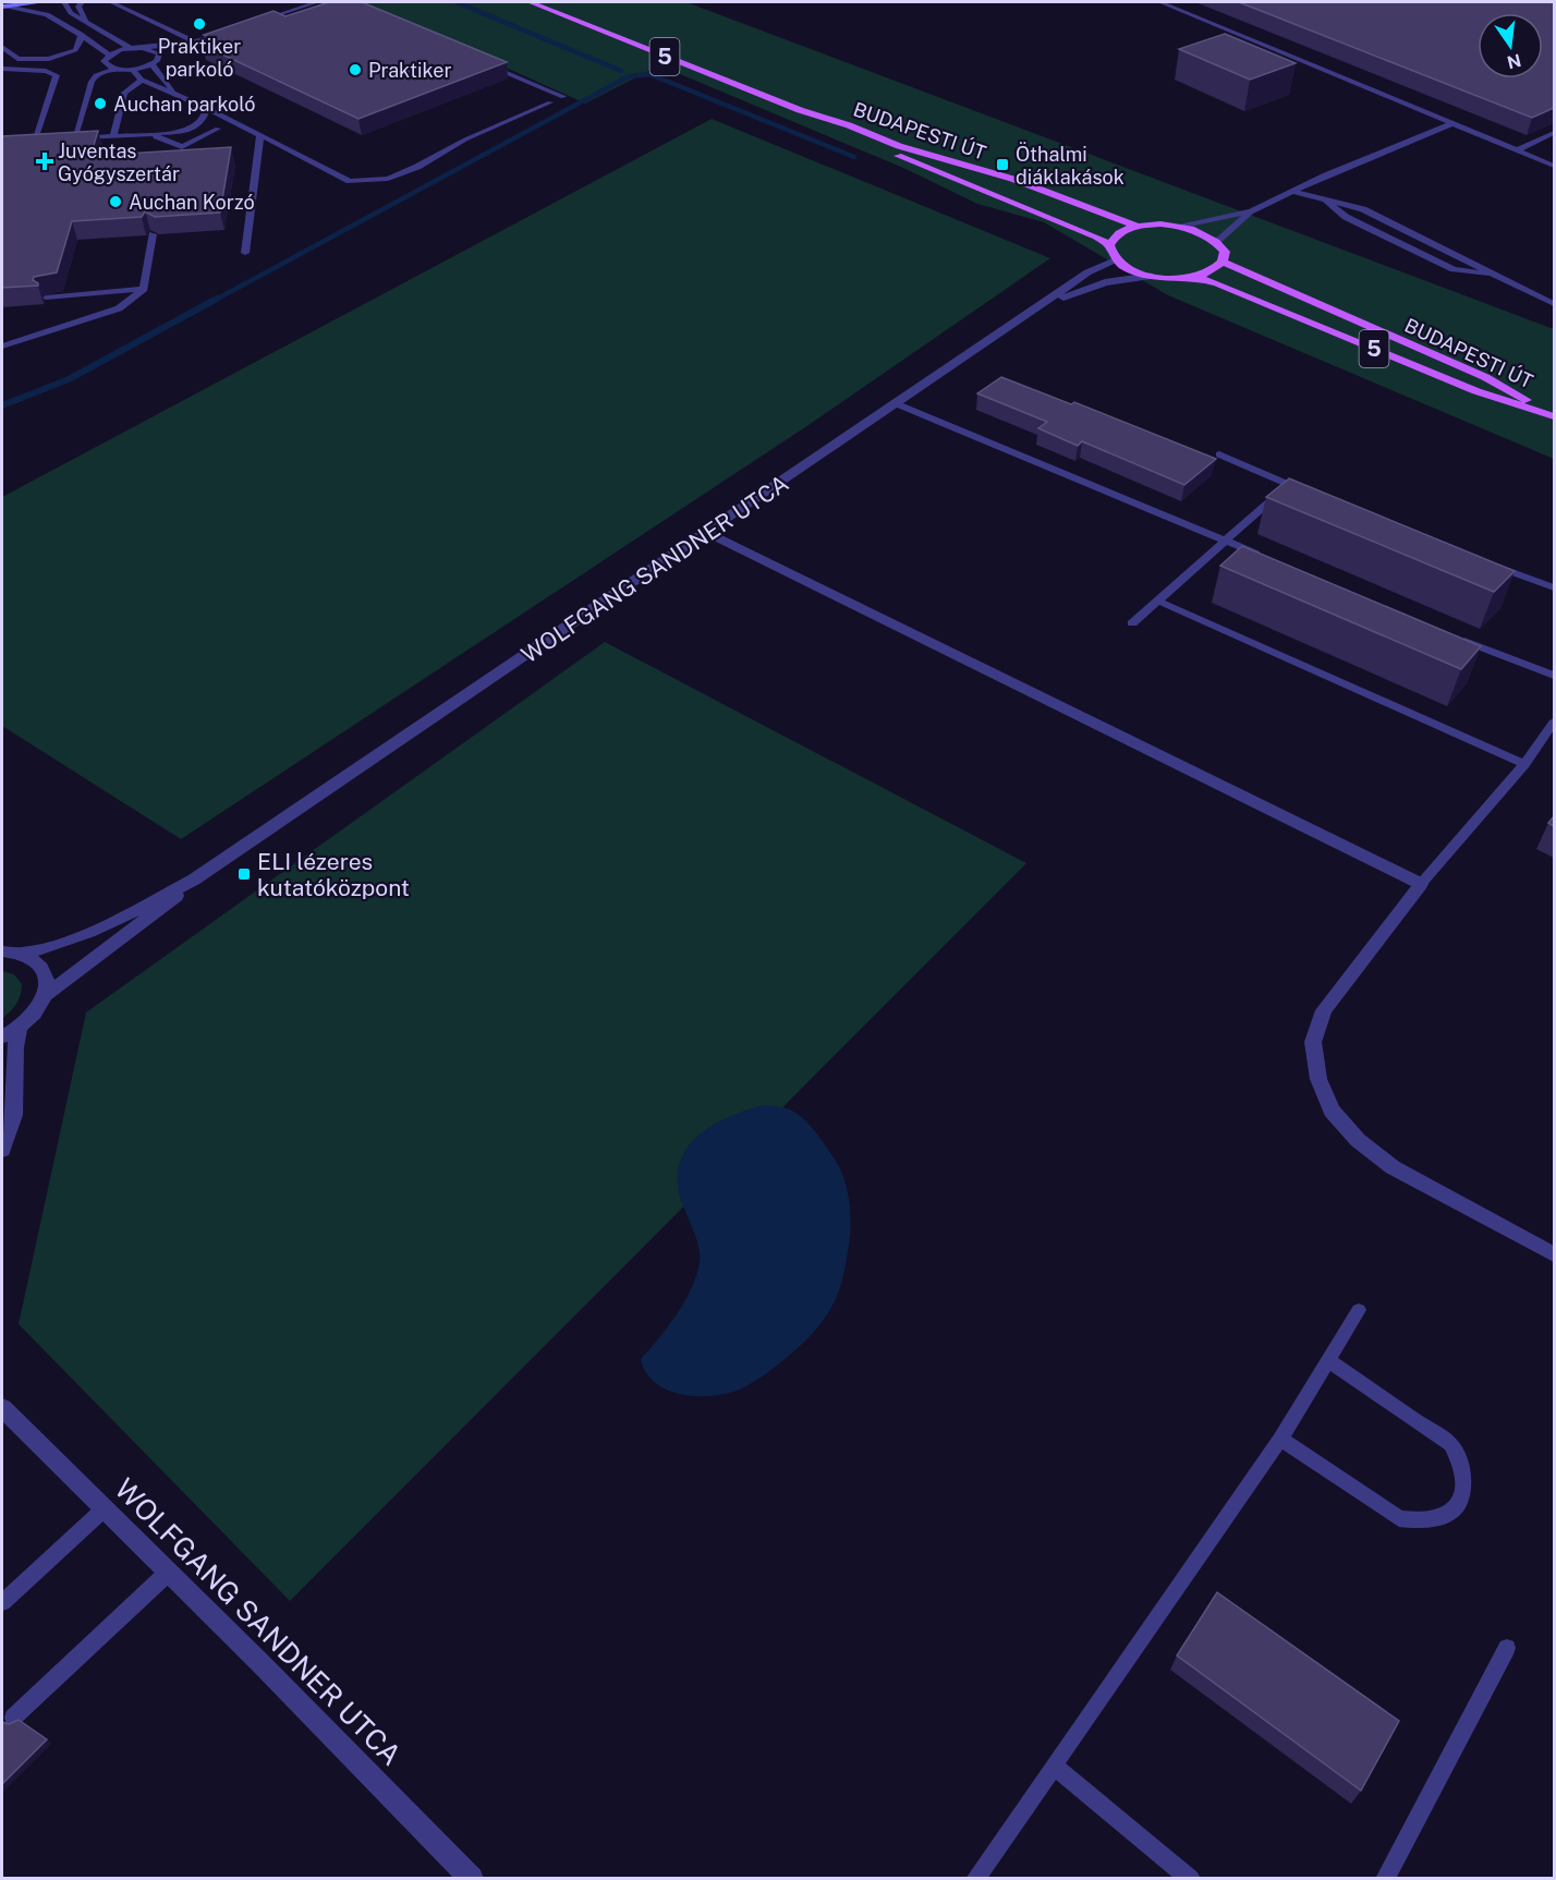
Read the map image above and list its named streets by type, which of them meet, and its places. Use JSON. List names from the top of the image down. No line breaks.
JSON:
{"streets":{"main road":["5","BUDAPESTI ÚT"],"street":["WOLFGANG SANDNER UTCA"]},"crossings":[["BUDAPESTI ÚT","WOLFGANG SANDNER UTCA"]],"places":{"other":["Praktiker parkoló","Praktiker","Auchan parkoló","Auchan Korzó"],"health":["Juventas Gyógyszertár"],"transit":["Öthalmi diáklakások","ELI lézeres kutatóközpont"]},"north":"bottom"}
